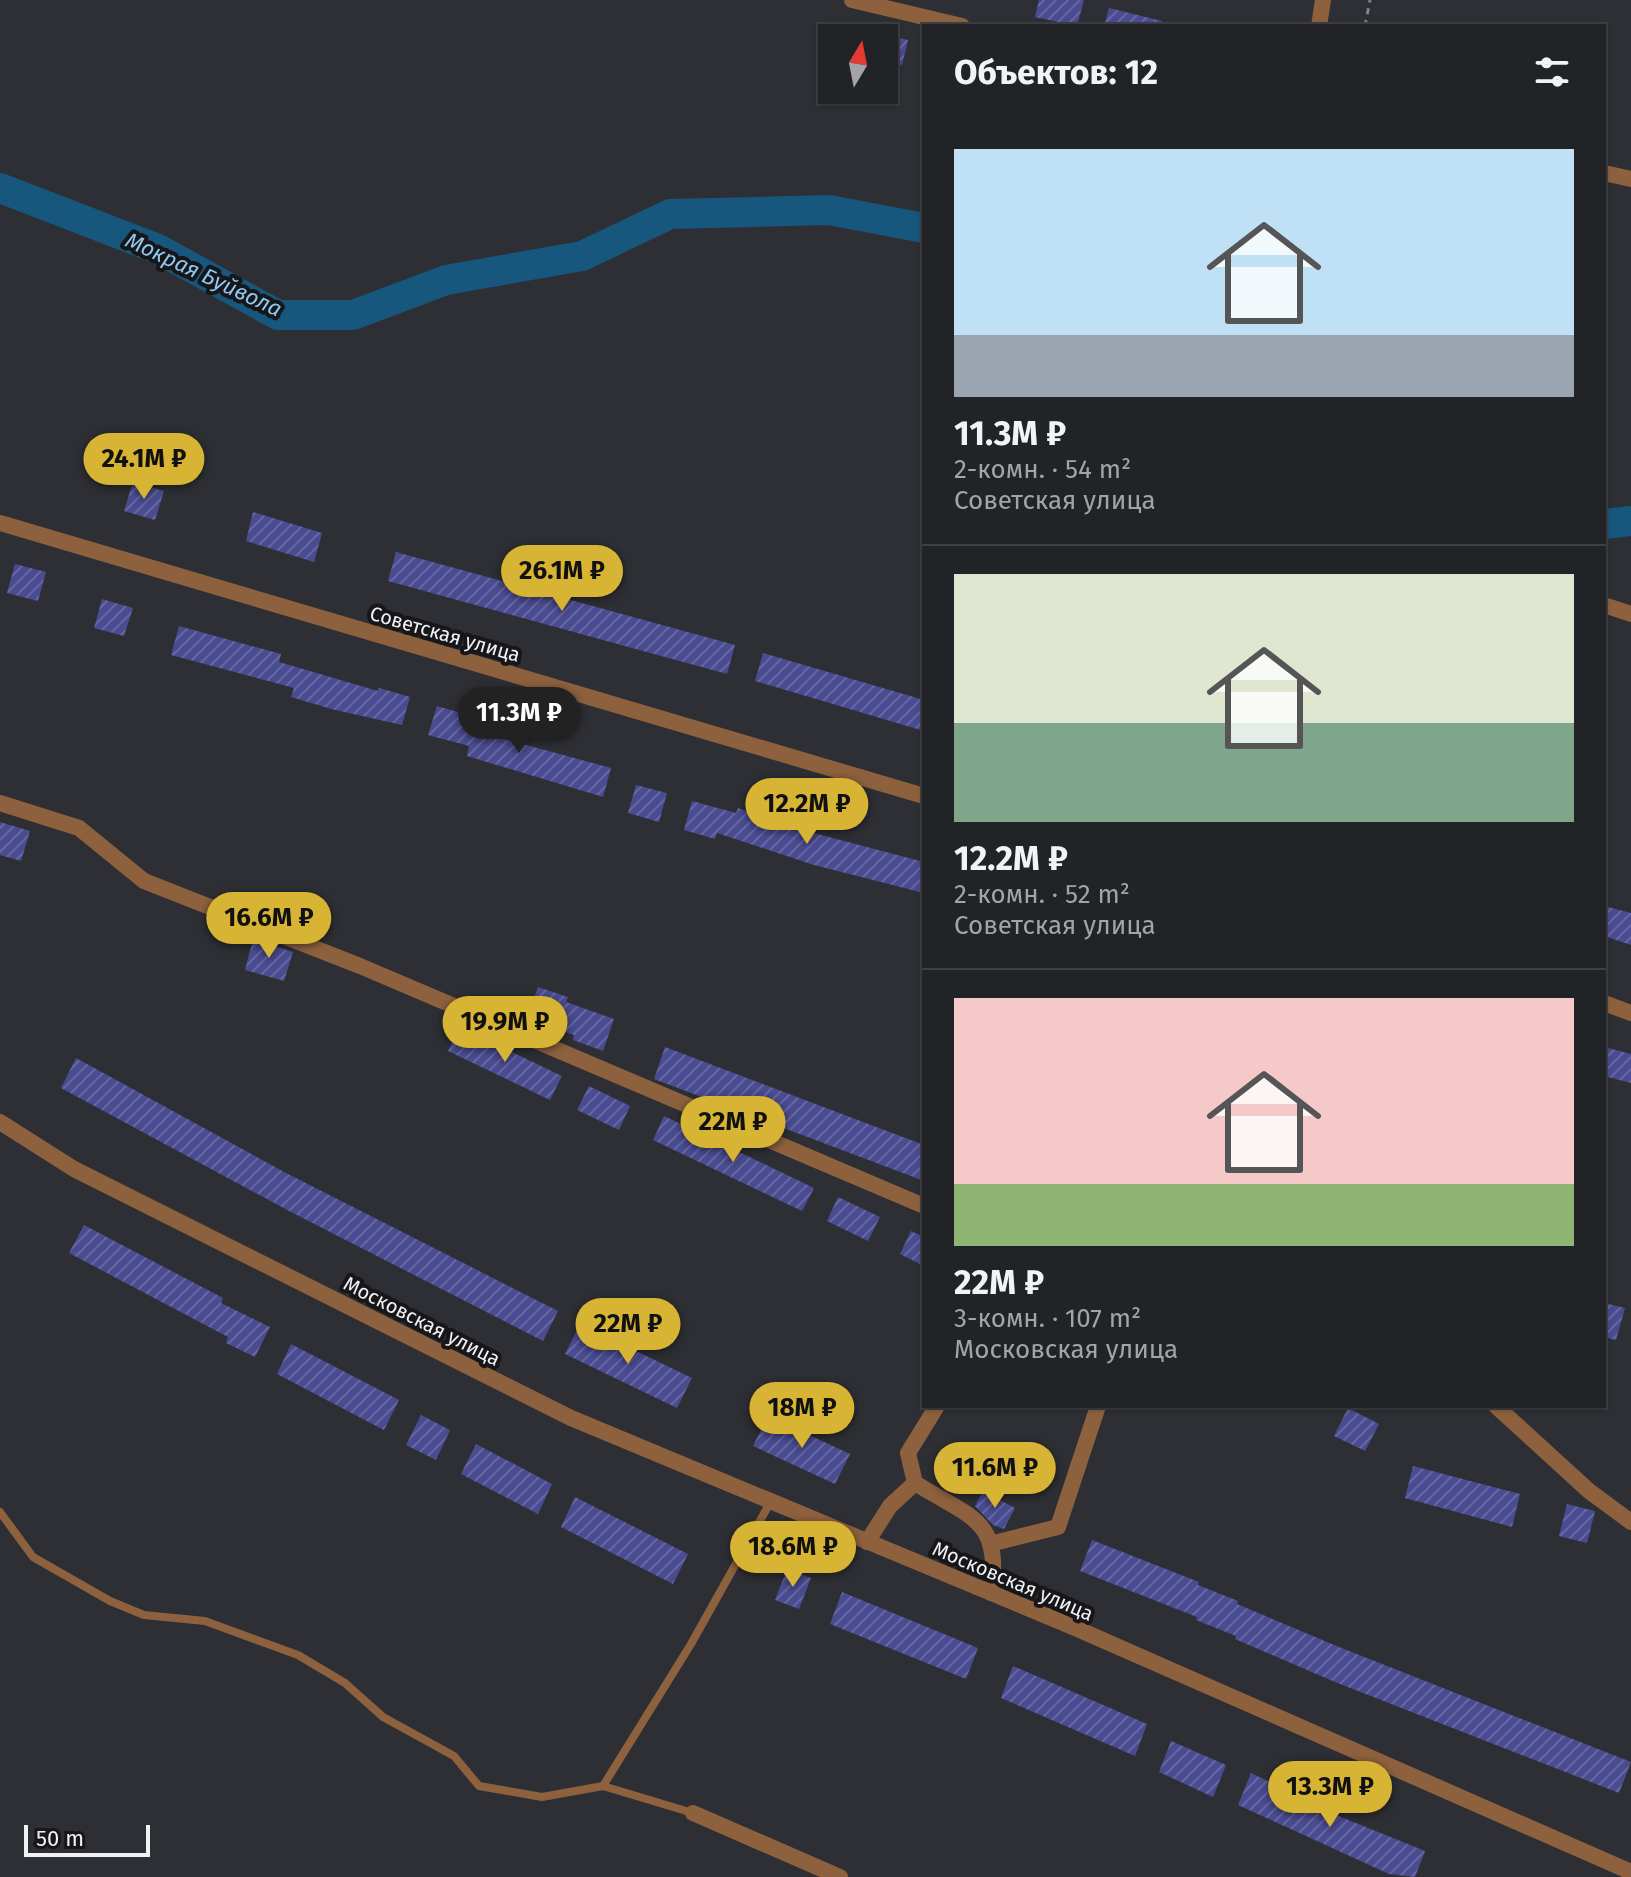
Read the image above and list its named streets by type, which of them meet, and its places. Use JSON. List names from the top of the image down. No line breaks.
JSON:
{"streets":{"street":["Советская улица","Московская улица"]},"water":["Мокрая Буйвола"],"scale_bar":"50 m","north":"top","page":{"heading":"Объектов: 12","list":[{"name":"11.3M ₽","note":"2-комн. · 54 m² · Советская улица"},{"name":"12.2M ₽","note":"2-комн. · 52 m² · Советская улица"},{"name":"22M ₽","note":"3-комн. · 107 m² · Московская улица"}],"price":["24.1M ₽","26.1M ₽","11.3M ₽","12.2M ₽","16.6M ₽","19.9M ₽","22M ₽","22M ₽","18M ₽","11.6M ₽","18.6M ₽","13.3M ₽"],"scale":"50 m"}}
